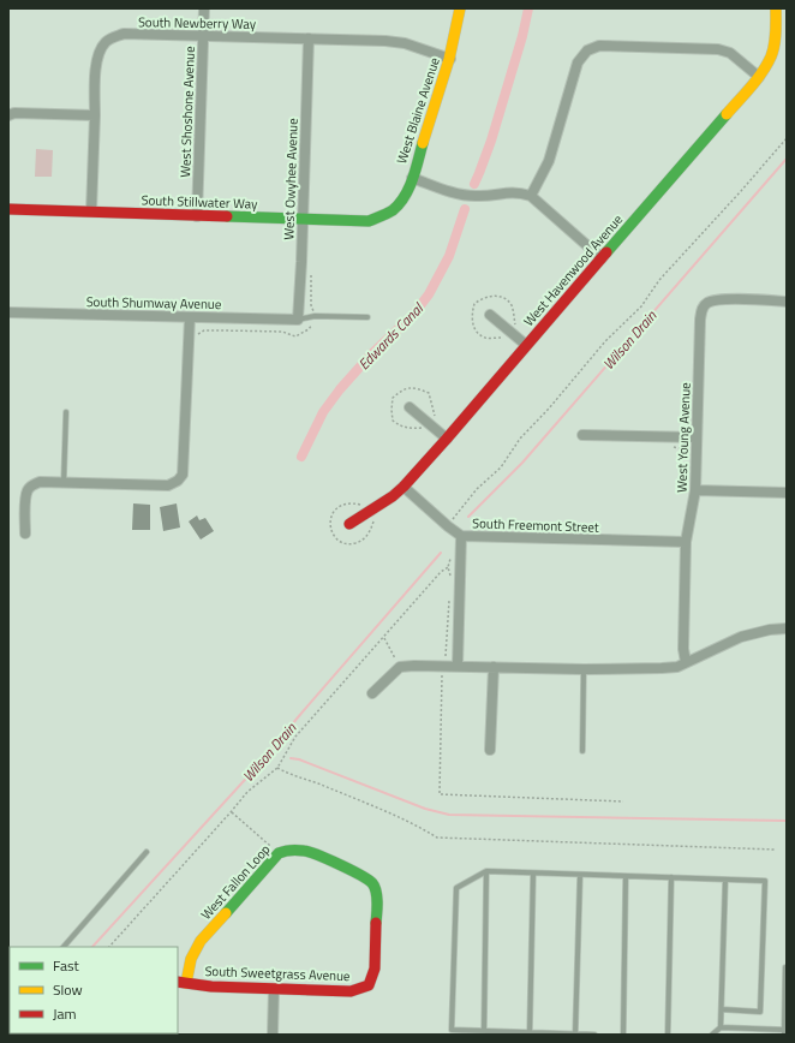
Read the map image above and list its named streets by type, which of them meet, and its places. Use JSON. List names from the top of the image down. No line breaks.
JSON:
{"streets":{"street":["South Newberry Way","West Blaine Avenue","West Shoshone Avenue","West Owyhee Avenue","South Stillwater Way","West Havenwood Avenue","South Shumway Avenue","West Young Avenue","South Freemont Street","West Fallon Loop","South Sweetgrass Avenue"]},"crossings":[["South Newberry Way","West Blaine Avenue"],["South Newberry Way","West Shoshone Avenue"],["South Newberry Way","West Owyhee Avenue"],["South Newberry Way","South Stillwater Way"],["West Blaine Avenue","South Stillwater Way"],["West Shoshone Avenue","South Stillwater Way"],["West Owyhee Avenue","South Stillwater Way"],["West Owyhee Avenue","South Shumway Avenue"],["West Havenwood Avenue","South Freemont Street"],["West Young Avenue","South Freemont Street"],["West Fallon Loop","South Sweetgrass Avenue"]],"water":["Edwards Canal","Wilson Drain"],"legend":["Fast","Slow","Jam"]}
